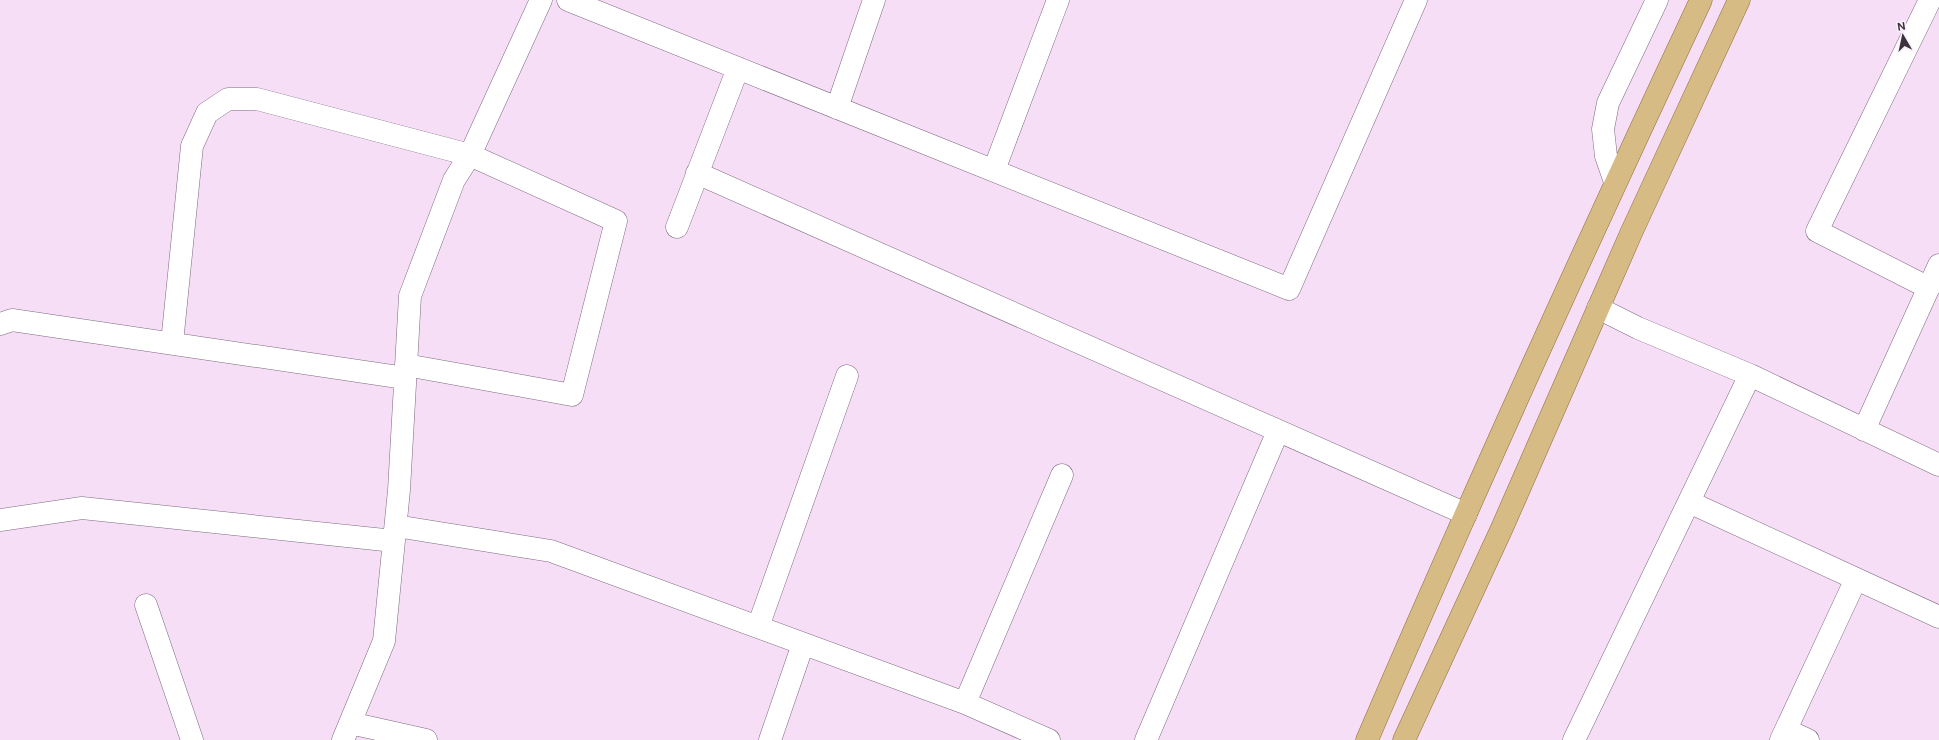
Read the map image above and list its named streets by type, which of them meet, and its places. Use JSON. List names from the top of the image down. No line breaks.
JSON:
{"north":"top"}
